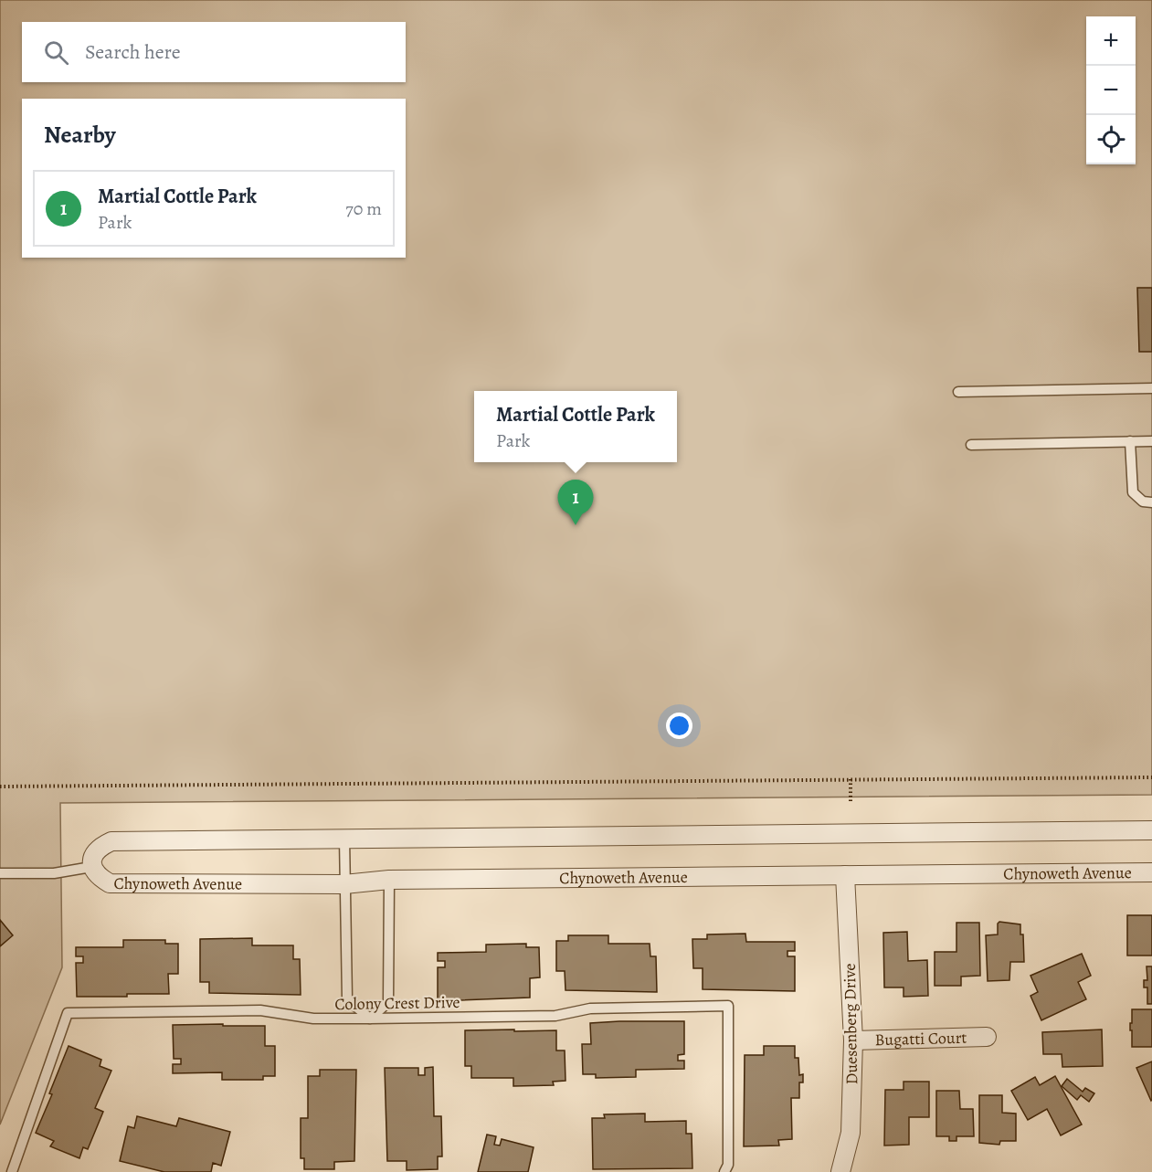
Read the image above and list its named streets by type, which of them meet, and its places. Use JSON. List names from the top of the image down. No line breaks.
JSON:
{"streets":{"street":["Chynoweth Avenue","Duesenberg Drive","Bugatti Court"],"lane":["Colony Crest Drive"]},"crossings":[["Chynoweth Avenue","Duesenberg Drive"],["Duesenberg Drive","Bugatti Court"]],"page":{"map_buttons":["+","−"],"search":"Search here","heading":"Nearby","list":[{"mark":"1","name":"Martial Cottle Park","note":"Park","value":"70 m"}],"popup":["Martial Cottle Park","Park"],"pins":"1"}}
